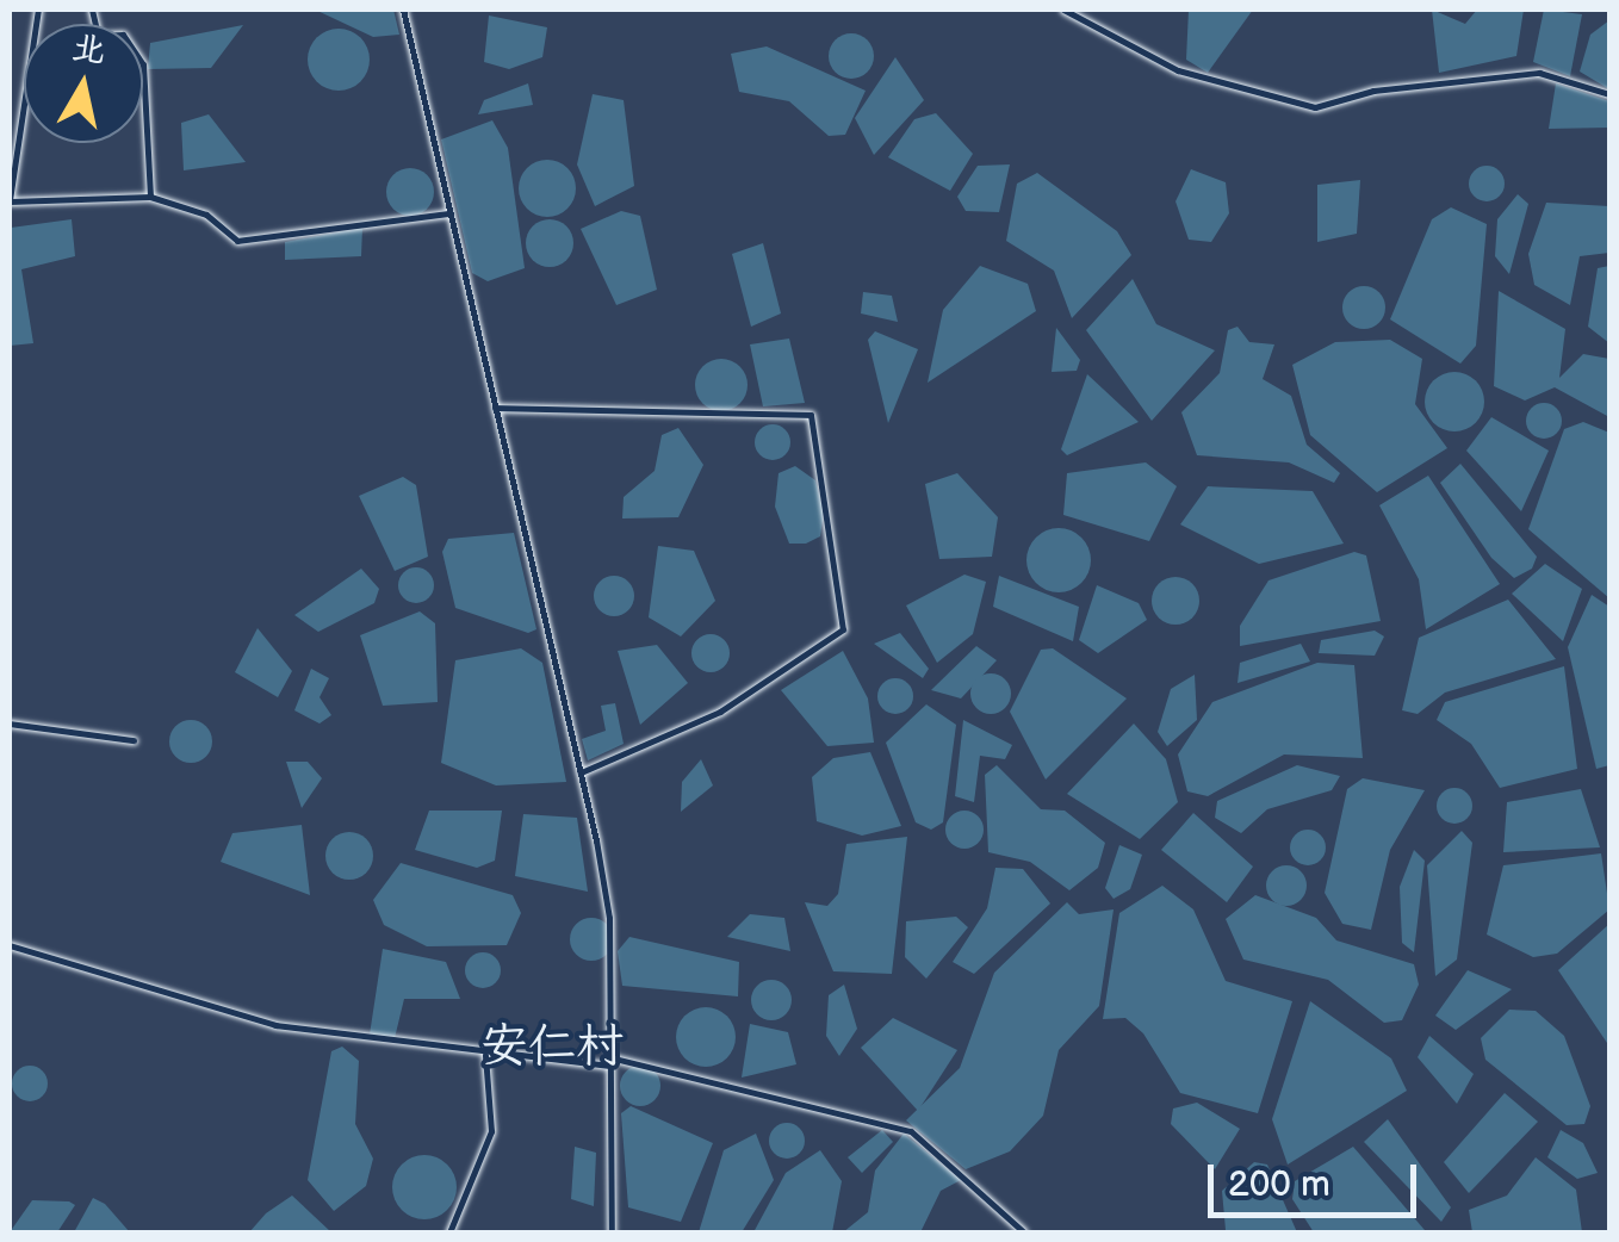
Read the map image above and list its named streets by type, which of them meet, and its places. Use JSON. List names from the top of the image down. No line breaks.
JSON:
{"districts":["安仁村"],"scale_bar":"200 m","north":"top"}
